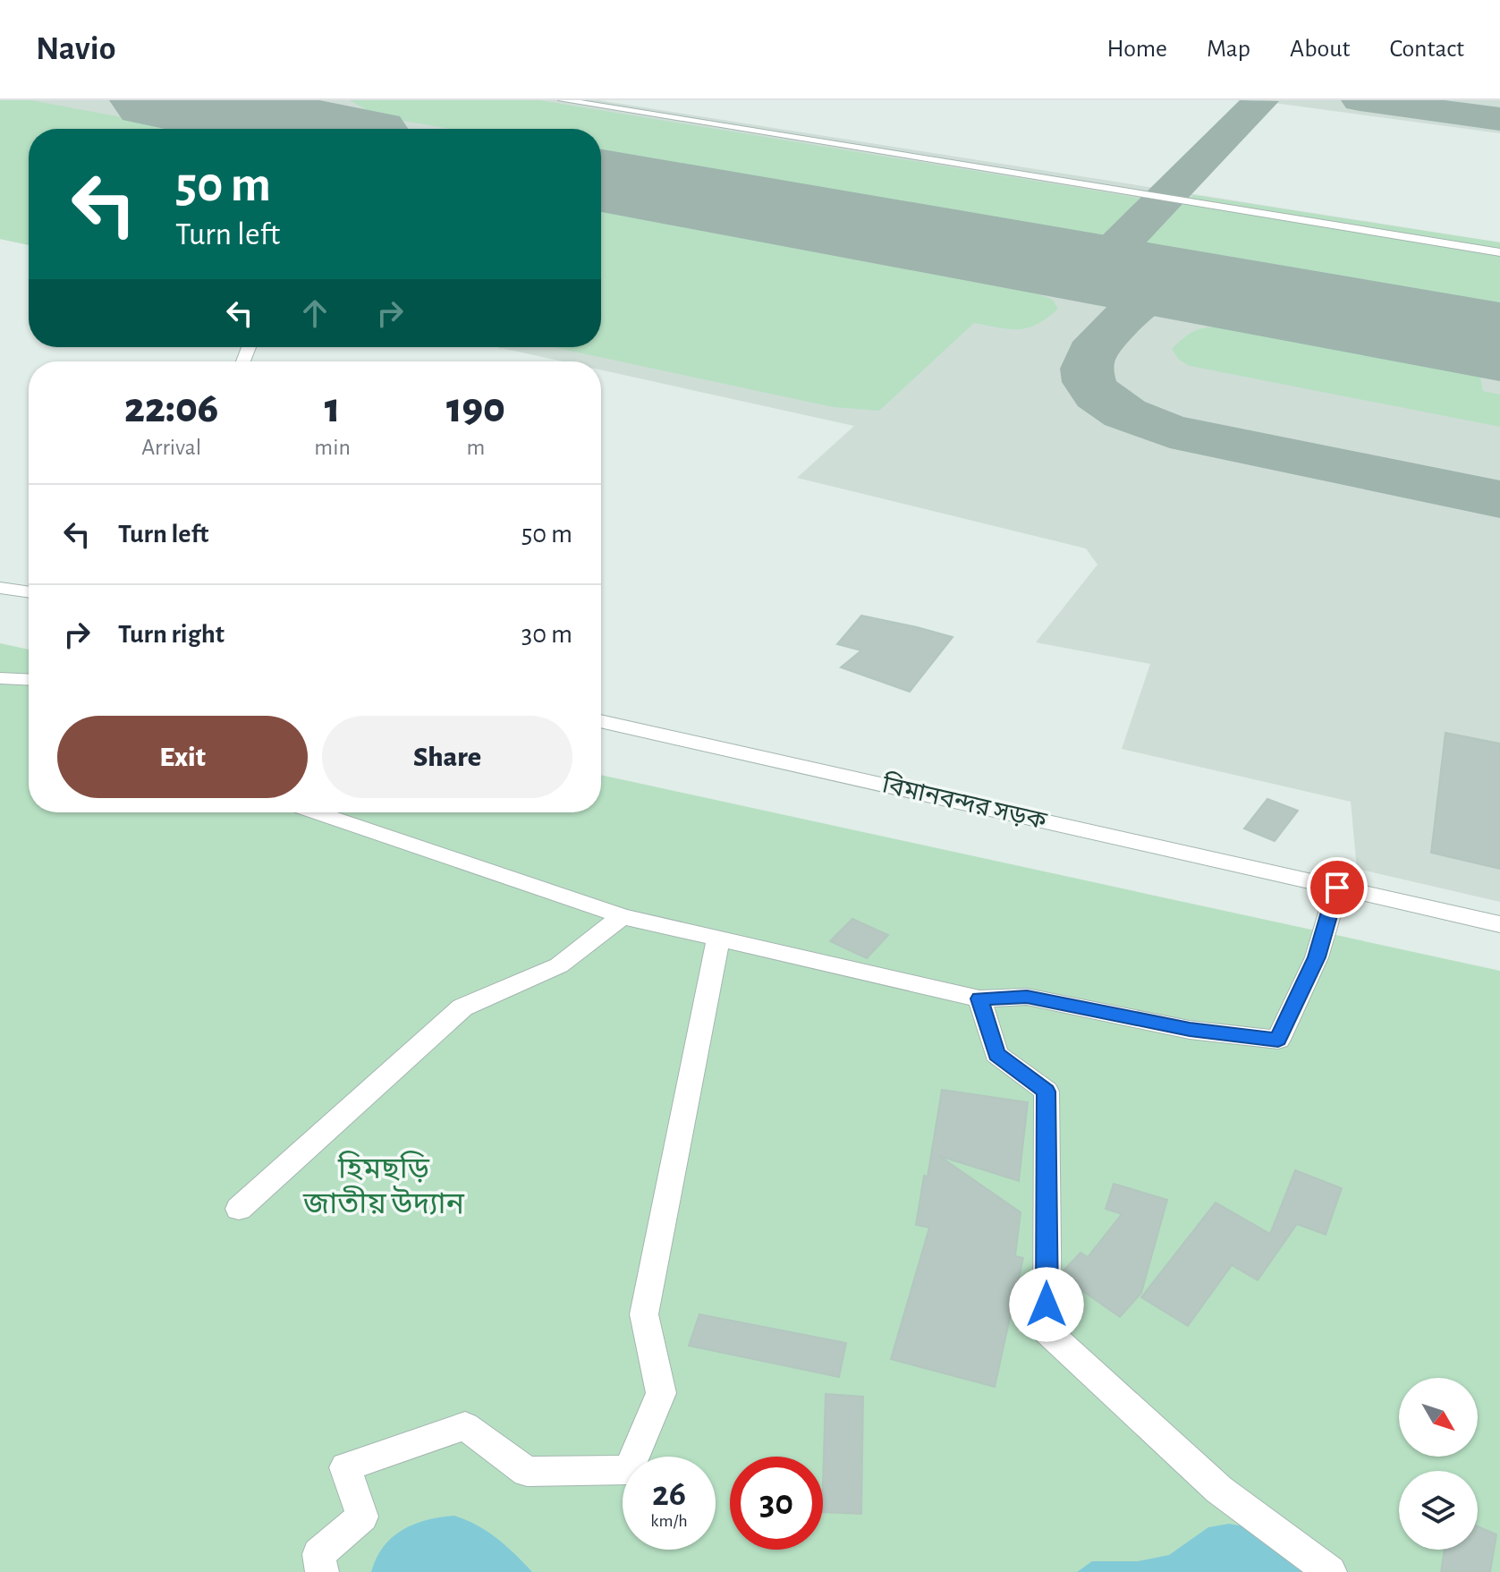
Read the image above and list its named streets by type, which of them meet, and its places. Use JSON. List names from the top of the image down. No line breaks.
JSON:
{"streets":{"street":["বিমানবন্দর সড়ক"]},"parks":["হিমছড়ি জাতীয় উদ্যান"],"north":"bottom right","page":{"header":"Navio","nav":["Home","Map","About","Contact"],"turn":["50 m","Turn left"],"eta":["22:06","Arrival","1","min","190","m"],"list":[{"name":"Turn left","value":"50 m"},{"name":"Turn right","value":"30 m"}],"buttons":["Exit","Share"],"speed":"26 km/h","limit":"30"}}
